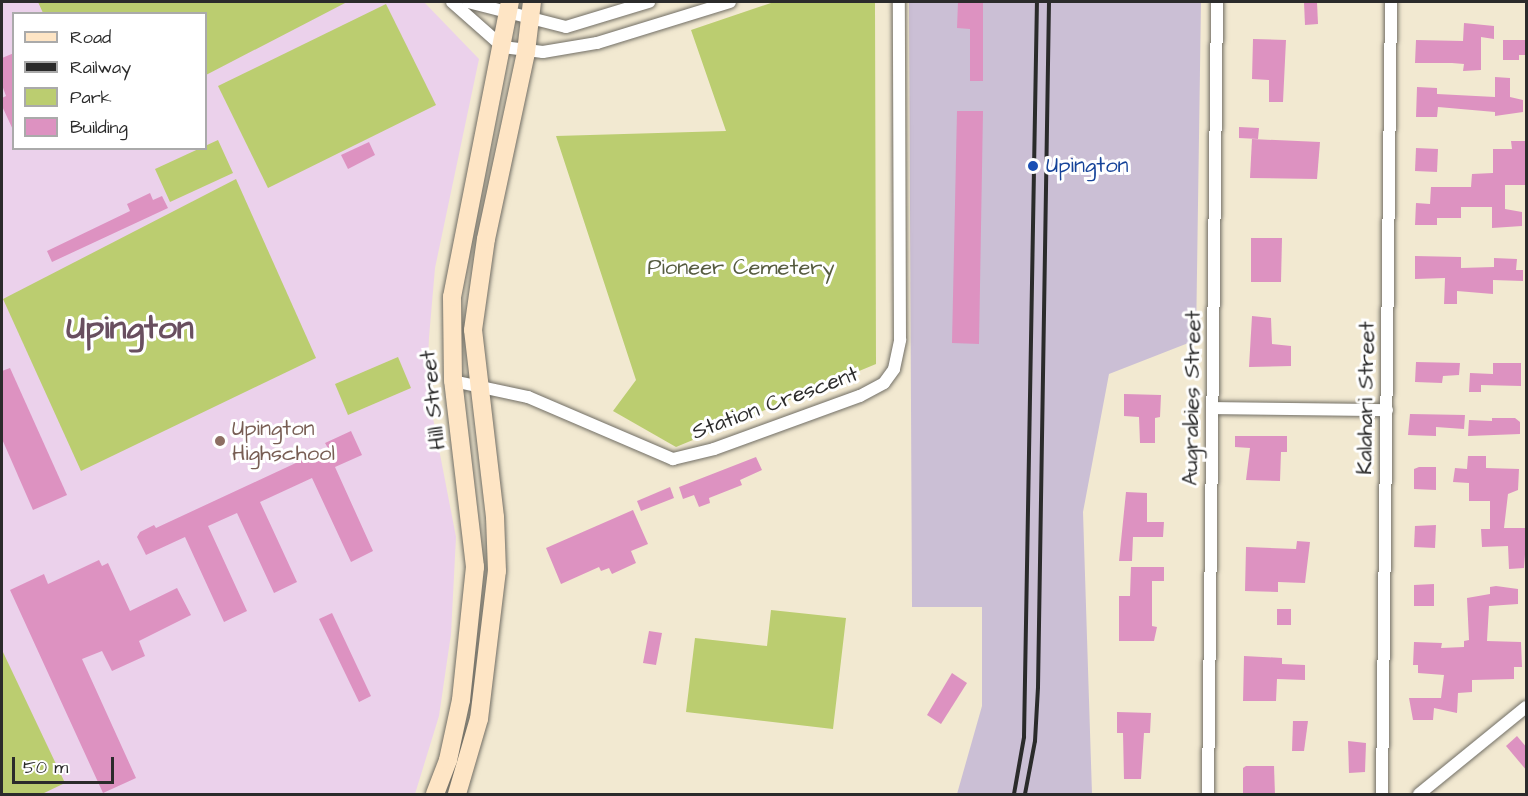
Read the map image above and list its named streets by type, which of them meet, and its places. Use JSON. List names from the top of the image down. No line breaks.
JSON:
{"streets":{"street":["Augrabies Street","Kalahari Street","Hill Street","Station Crescent"]},"crossings":[["Hill Street","Station Crescent"]],"districts":["Upington"],"parks":["Pioneer Cemetery"],"places":["Upington","Upington Highschool"],"legend":["Road","Railway","Park","Building"],"scale_bar":"50 m"}
